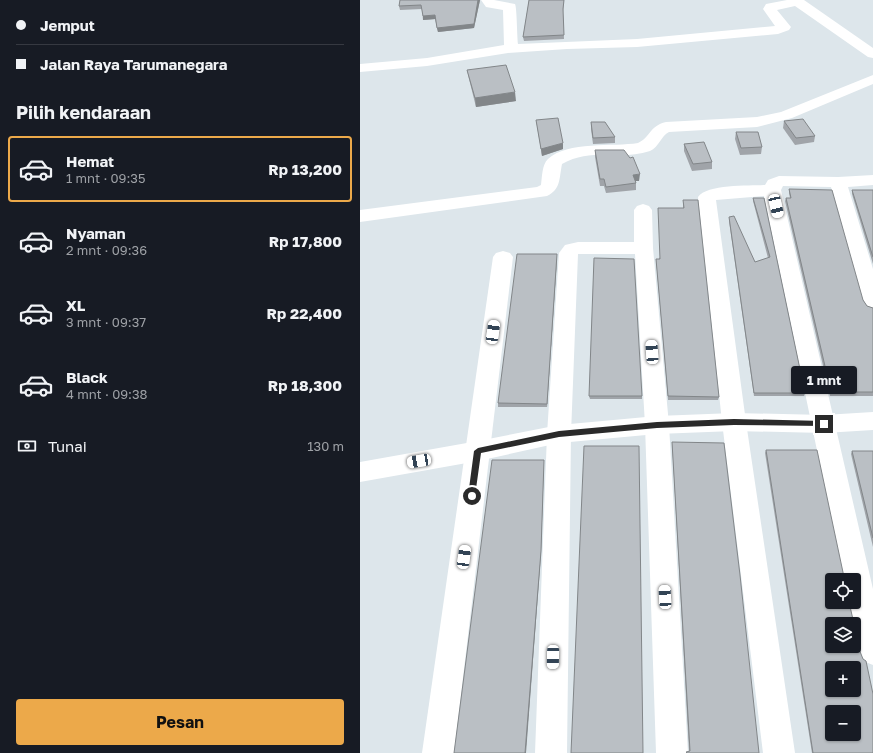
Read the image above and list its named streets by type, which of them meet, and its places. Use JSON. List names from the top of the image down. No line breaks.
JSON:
{"page":{"banner":["Jemput","Jalan Raya Tarumanegara"],"heading":"Pilih kendaraan","list":[{"name":"Hemat","note":"1 mnt · 09:35","value":"Rp 13,200"},{"name":"Nyaman","note":"2 mnt · 09:36","value":"Rp 17,800"},{"name":"XL","note":"3 mnt · 09:37","value":"Rp 22,400"},{"name":"Black","note":"4 mnt · 09:38","value":"Rp 18,300"}],"bubble":"1 mnt","pay":["Tunai","130 m"],"map_buttons":["+","−"],"buttons":"Pesan"}}
